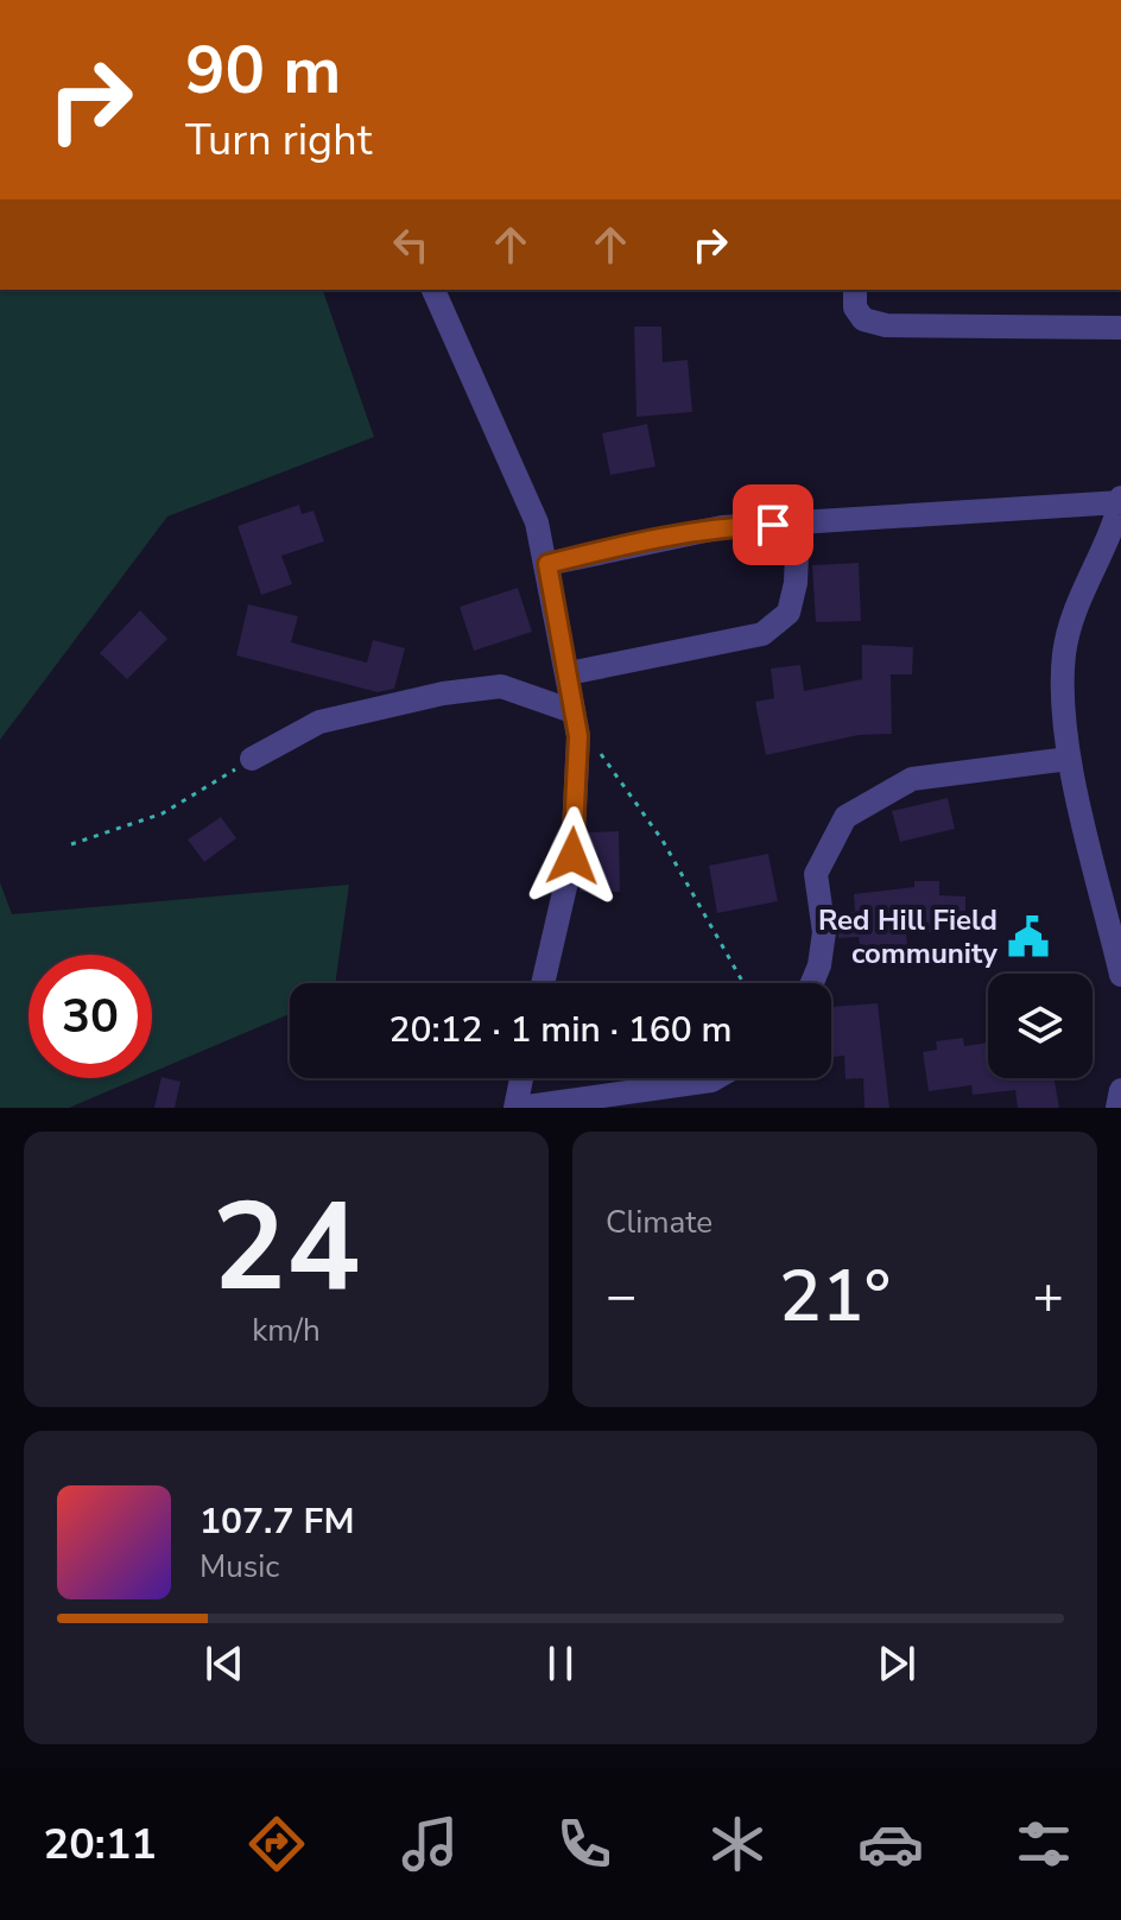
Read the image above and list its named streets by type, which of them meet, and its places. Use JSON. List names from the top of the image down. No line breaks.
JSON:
{"places":{"public building":["Red Hill Field community"]},"page":{"turn":["90 m","Turn right"],"limit":"30","trip":"20:12 · 1 min · 160 m","tile":[["24","km/h"],"Climate"],"heat":["−","21°","+"],"song":["107.7 FM","Music"],"tabs":"20:11"}}
